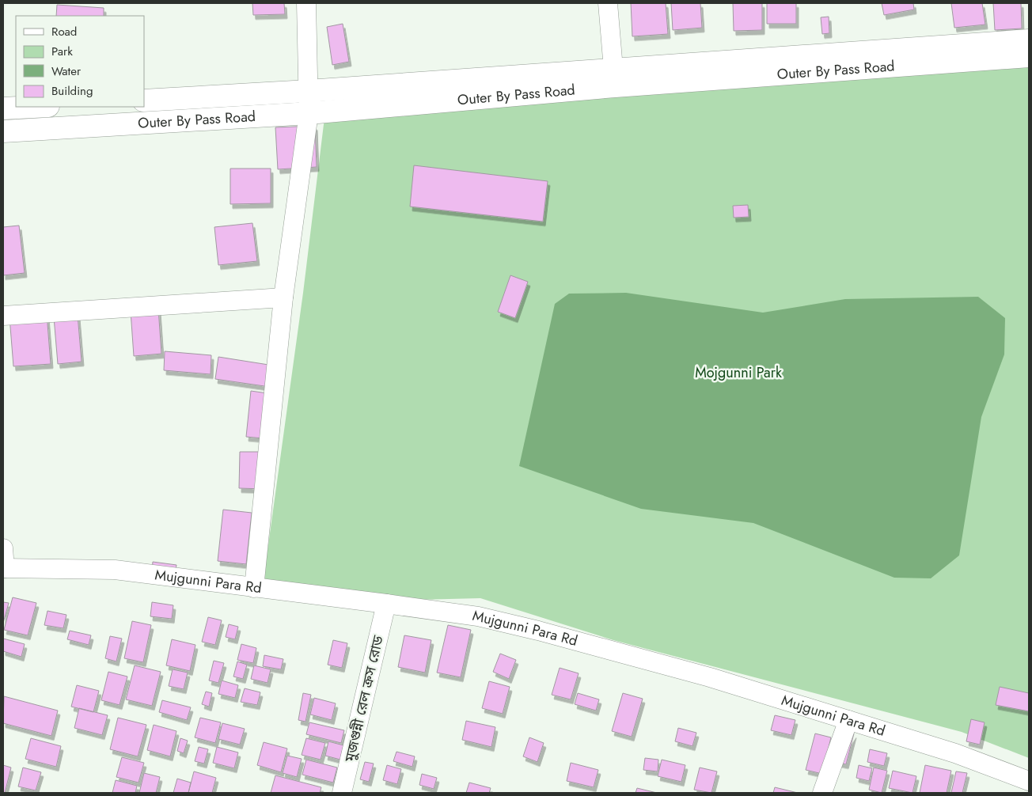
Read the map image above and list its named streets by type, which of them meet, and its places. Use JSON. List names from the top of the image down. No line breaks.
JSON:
{"streets":{"main road":["Outer By Pass Road"],"street":["Mujgunni Para Rd","মুজগুন্নী রেল ক্রস রোড"]},"crossings":[["Mujgunni Para Rd","মুজগুন্নী রেল ক্রস রোড"]],"parks":["Mojgunni Park"],"legend":["Road","Park","Water","Building"]}
